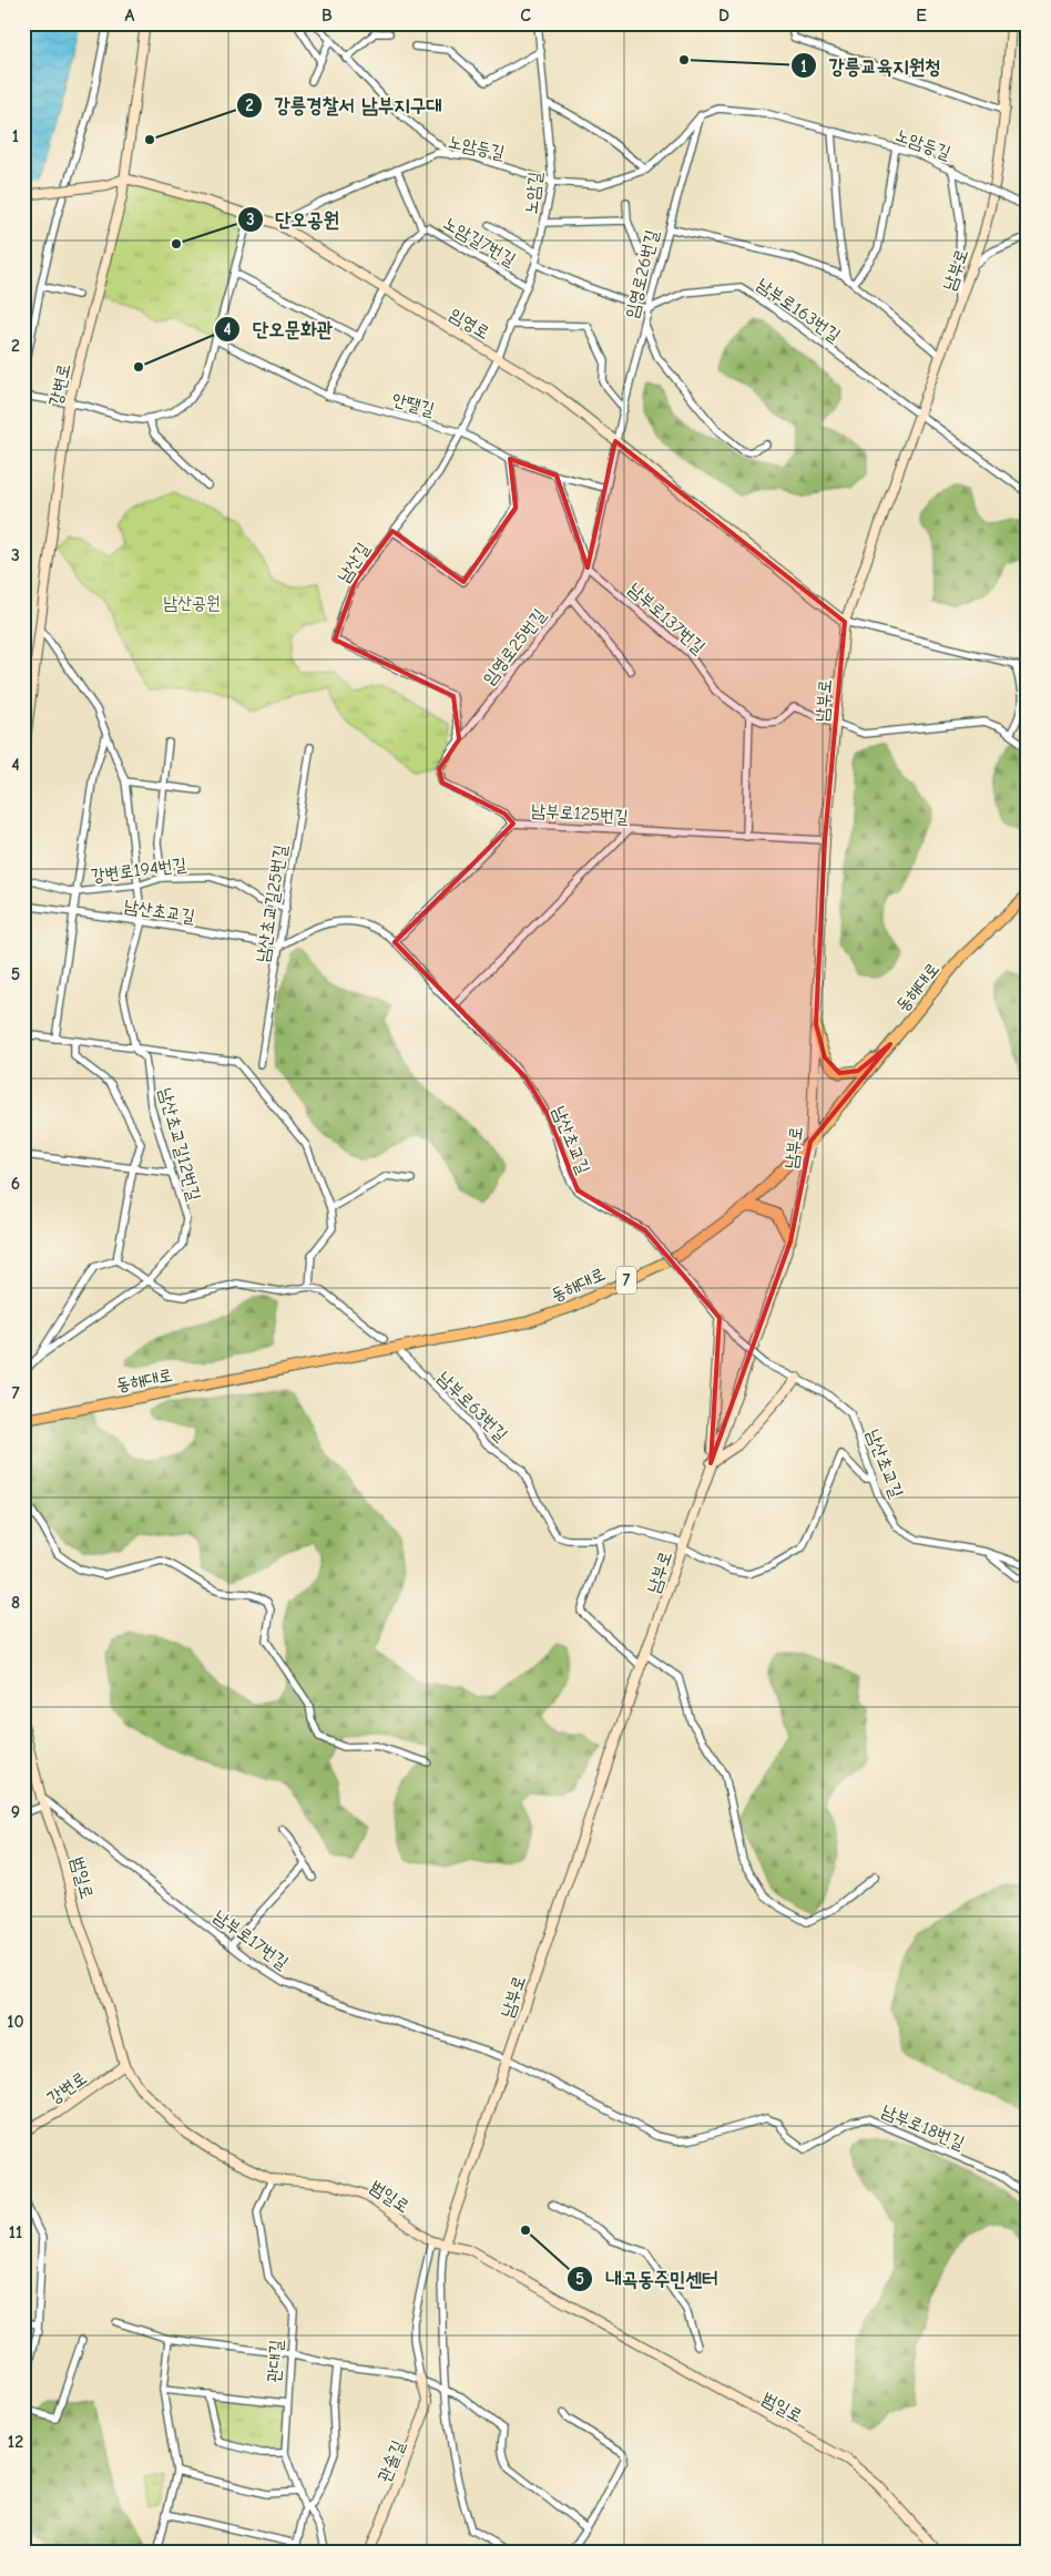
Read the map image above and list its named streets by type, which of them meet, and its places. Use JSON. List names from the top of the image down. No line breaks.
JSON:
{"streets":{"main road":["동해대로","7"],"street":["노암등길","노암길","노암길7번길","남부로","임영로26번길","남부로163번길","임영로","강변로","안땔길","남산길","남부로137번길","임영로25번길","남부로125번길","강변로194번길","남산초교길25번길","남산초교길","남산초교길12번길","남부로63번길","범일로","남부로17번길","남부로18번길","관대길","관솔길"]},"crossings":[["노암등길","노암길"],["노암등길","임영로26번길"],["노암등길","임영로"],["노암길","노암길7번길"],["노암길","임영로"],["노암길","남산길"],["노암길7번길","임영로"],["노암길7번길","안땔길"],["남부로","남부로163번길"],["남부로","임영로"],["남부로","남부로137번길"],["남부로","남부로125번길"],["남부로","동해대로"],["남부로","남부로63번길"],["남부로","범일로"],["남부로","남부로17번길"],["남부로","남부로18번길"],["임영로26번길","남부로163번길"],["임영로26번길","임영로"],["임영로26번길","임영로25번길"],["임영로","강변로"],["임영로","남산길"],["임영로","임영로25번길"],["강변로","범일로"],["안땔길","남산길"],["안땔길","임영로25번길"],["남산길","임영로25번길"],["남부로137번길","임영로25번길"],["임영로25번길","남부로125번길"],["남부로125번길","남산초교길"],["강변로194번길","남산초교길25번길"],["남산초교길25번길","남산초교길"],["남산초교길","남산초교길12번길"],["남산초교길","남부로63번길"],["범일로","남부로17번길"],["범일로","관대길"],["남부로17번길","남부로18번길"]],"parks":["남산공원"],"places":["강릉교육지원청","강릉경찰서 남부지구대","단오공원","단오문화관","내곡동주민센터"],"grid":{"columns":["A","B","C","D","E"],"rows":["1","2","3","4","5","6","7","8","9","10","11","12"]}}
